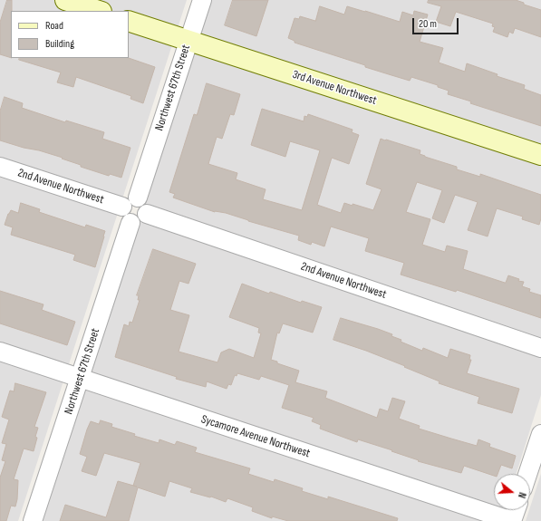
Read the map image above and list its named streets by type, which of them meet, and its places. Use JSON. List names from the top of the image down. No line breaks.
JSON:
{"streets":{"street":["Northwest 67th Street","3rd Avenue Northwest","2nd Avenue Northwest","Sycamore Avenue Northwest"]},"crossings":[["Northwest 67th Street","3rd Avenue Northwest"],["Northwest 67th Street","2nd Avenue Northwest"],["Northwest 67th Street","Sycamore Avenue Northwest"]],"legend":["Road","Building"],"scale_bar":"20 m","north":"right"}
